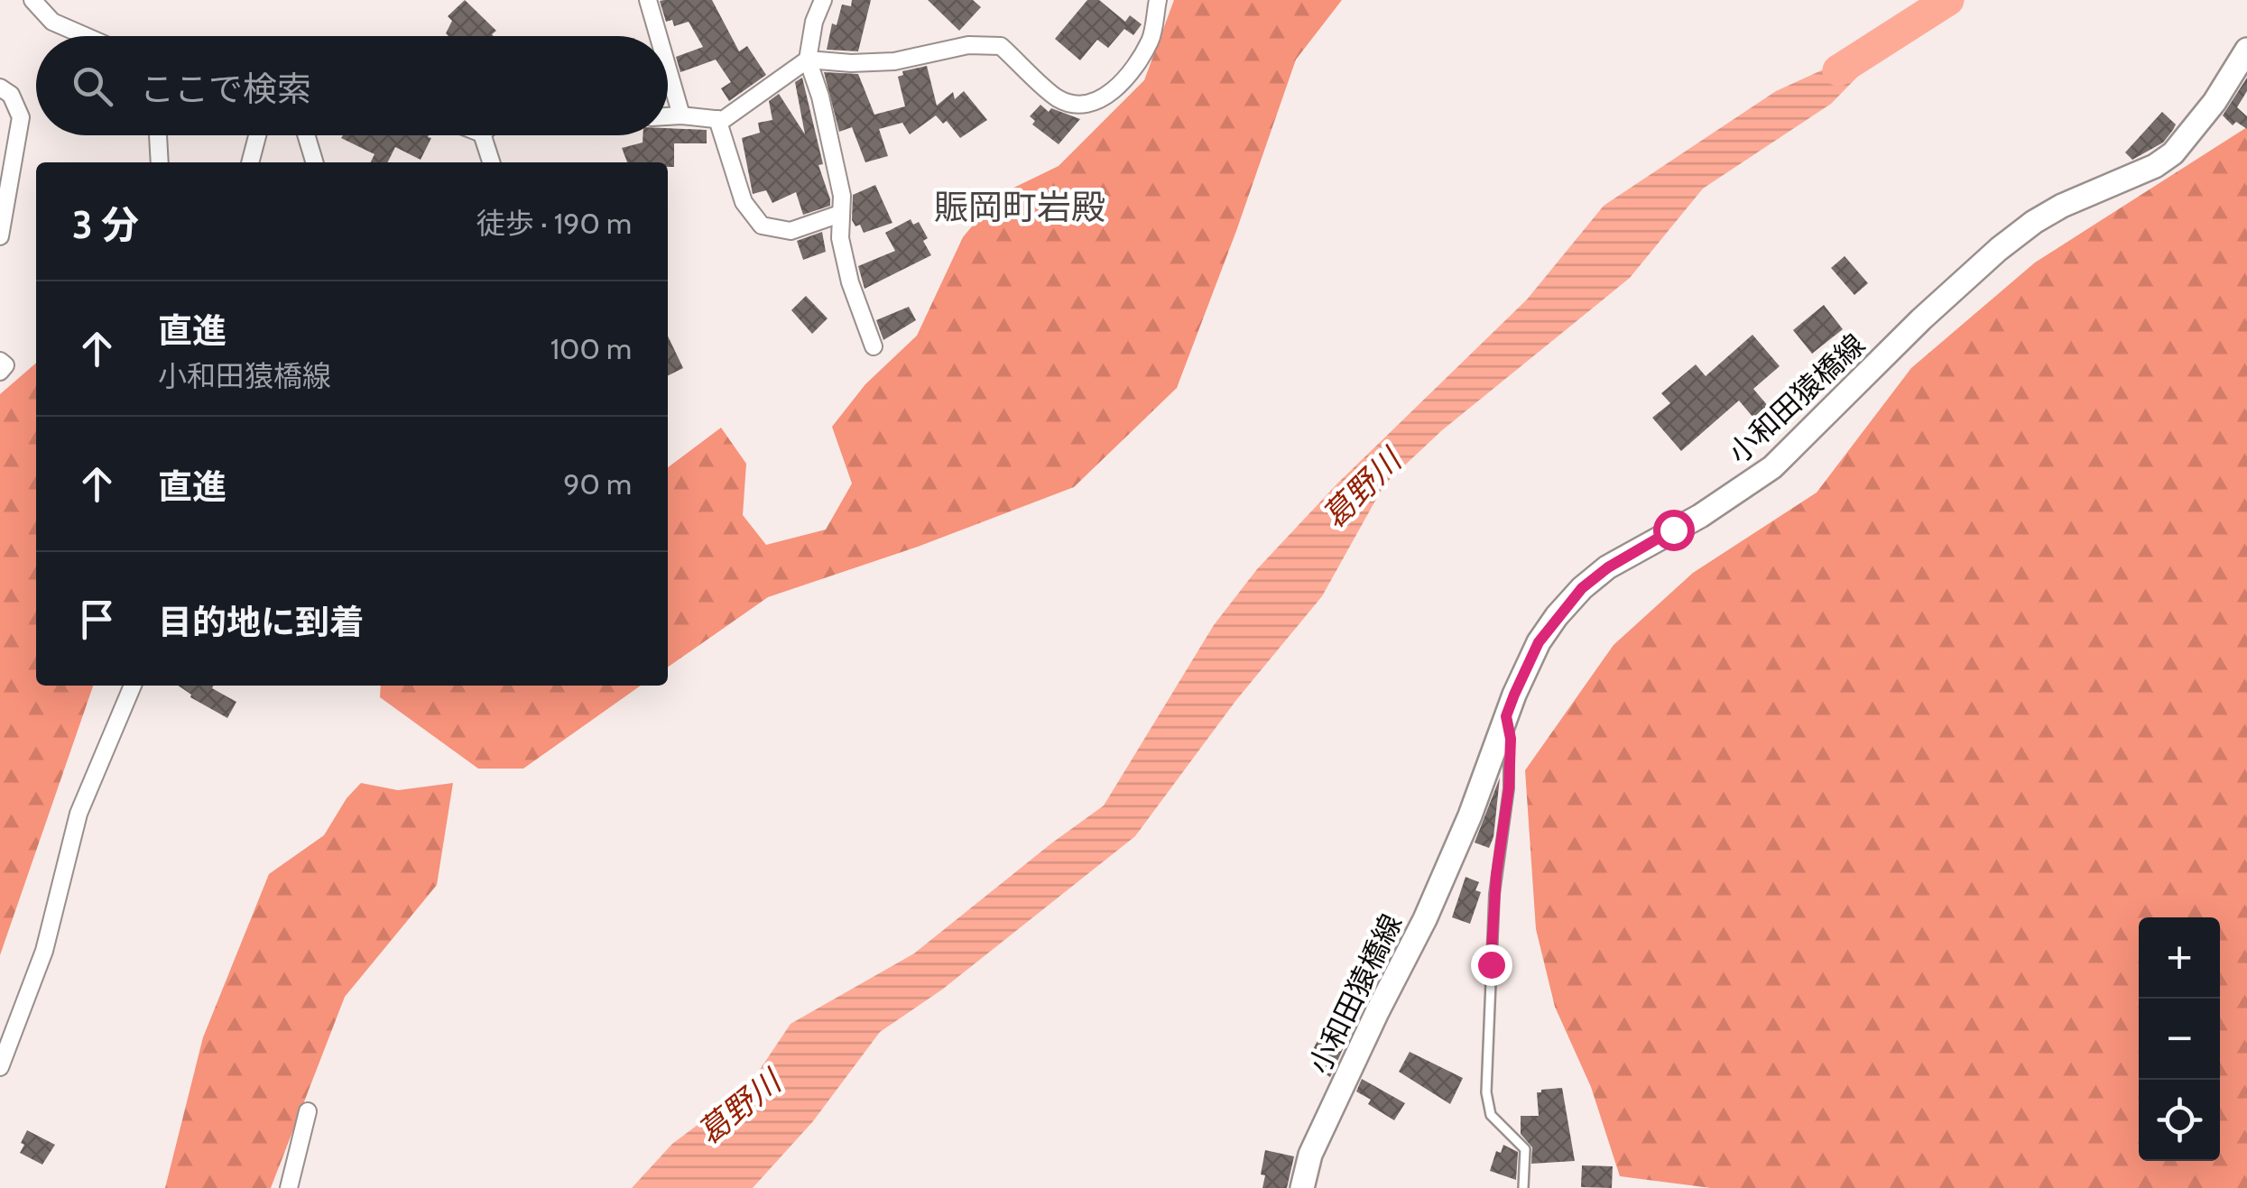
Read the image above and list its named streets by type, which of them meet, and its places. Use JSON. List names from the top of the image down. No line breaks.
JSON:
{"streets":{"main road":["小和田猿橋線"]},"districts":["賑岡町岩殿"],"water":["葛野川"],"page":{"search":"ここで検索","heading":["3 分","徒歩 · 190 m"],"list":[["直進","小和田猿橋線","100 m"],["直進","90 m"],"目的地に到着"],"map_buttons":["+","−"]}}
